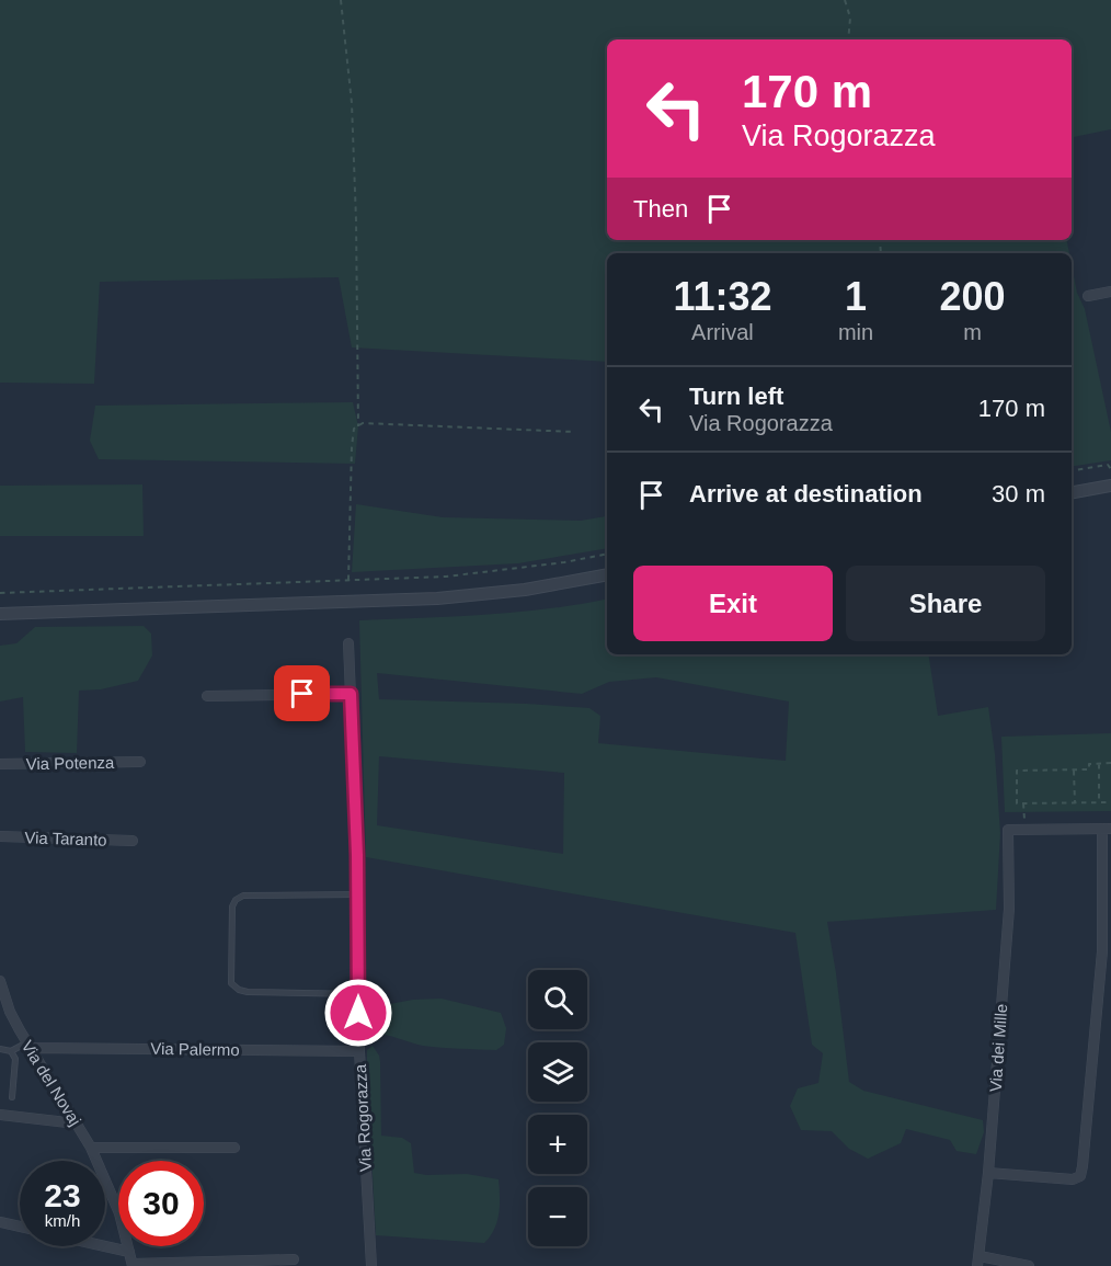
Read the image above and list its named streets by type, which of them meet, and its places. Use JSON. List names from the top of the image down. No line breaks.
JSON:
{"streets":{"street":["Via Potenza","Via Taranto","Via dei Mille","Via Palermo","Via del Novaj","Via Rogorazza"]},"crossings":[["Via Palermo","Via del Novaj"],["Via Palermo","Via Rogorazza"]],"page":{"turn":["170 m","Via Rogorazza"],"then":"Then","eta":["11:32","Arrival","1","min","200","m"],"list":[{"name":"Turn left","note":"Via Rogorazza","value":"170 m"},{"name":"Arrive at destination","value":"30 m"}],"buttons":["Exit","Share"],"map_buttons":["+","−"],"speed":"23 km/h","limit":"30"}}
